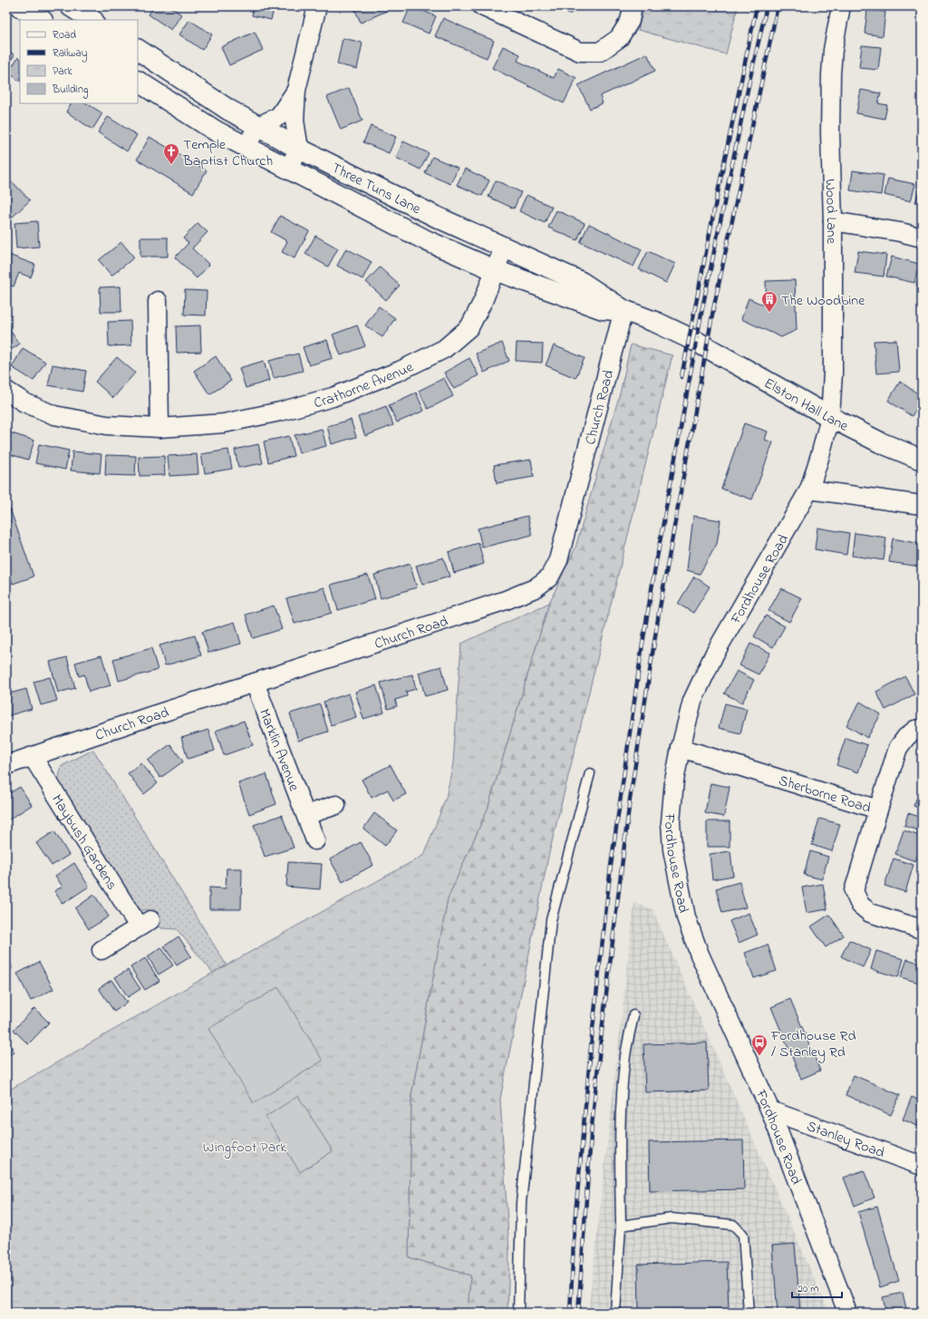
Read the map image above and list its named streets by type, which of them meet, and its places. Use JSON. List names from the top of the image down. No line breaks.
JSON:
{"streets":{"street":["Three Tuns Lane","Wood Lane","Crathorne Avenue","Elston Hall Lane","Church Road","Fordhouse Road","Marklin Avenue","Sherborne Road","Maybush Gardens","Stanley Road"]},"crossings":[["Three Tuns Lane","Crathorne Avenue"],["Three Tuns Lane","Elston Hall Lane"],["Three Tuns Lane","Church Road"],["Wood Lane","Elston Hall Lane"],["Wood Lane","Fordhouse Road"],["Elston Hall Lane","Fordhouse Road"],["Church Road","Marklin Avenue"],["Church Road","Maybush Gardens"],["Fordhouse Road","Sherborne Road"],["Fordhouse Road","Stanley Road"]],"parks":["Wingfoot Park"],"places":{"church":["Temple Baptist Church"],"building":["The Woodbine"],"bus stop":["Fordhouse Rd / Stanley Rd"]},"legend":["Road","Railway","Park","Building"],"scale_bar":"20 m"}
